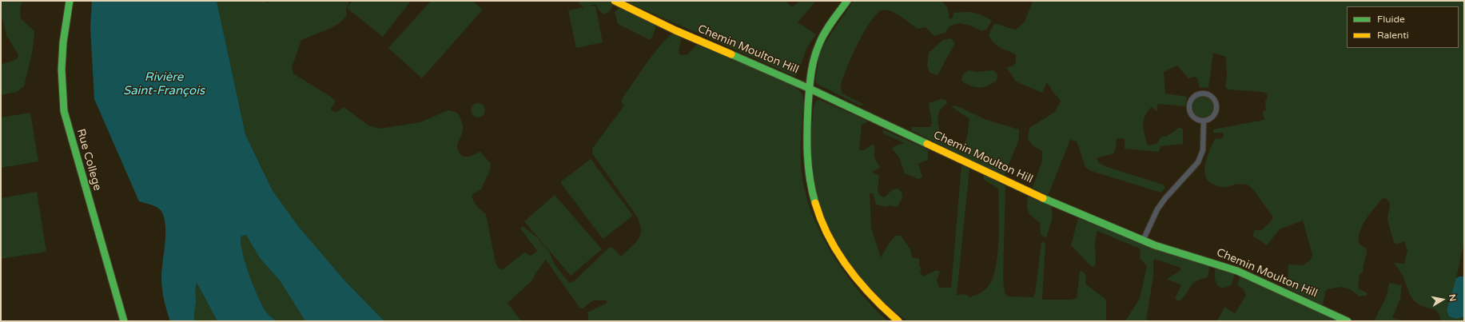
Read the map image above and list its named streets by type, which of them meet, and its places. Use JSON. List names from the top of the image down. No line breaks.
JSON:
{"streets":{"street":["Chemin Moulton Hill","Rue College"]},"water":["Rivière Saint-François"],"legend":["Fluide","Ralenti"],"north":"right"}
